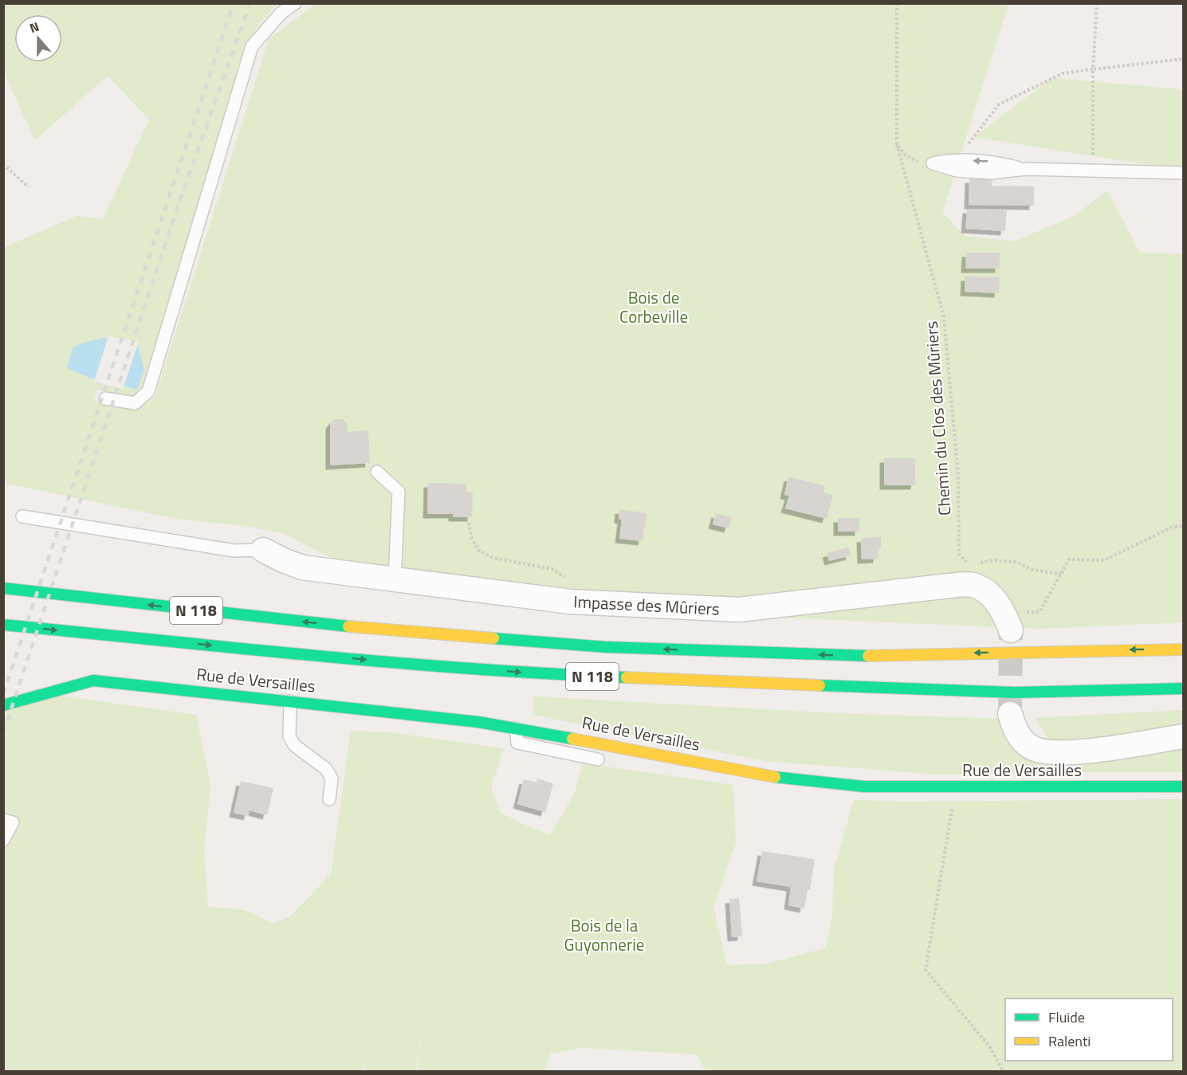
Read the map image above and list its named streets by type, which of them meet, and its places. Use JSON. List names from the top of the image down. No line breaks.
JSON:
{"streets":{"main road":["N 118","Rue de Versailles"],"street":["Impasse des Mûriers"],"path":["Chemin du Clos des Mûriers"]},"parks":["Bois de Corbeville","Bois de la Guyonnerie"],"legend":["Fluide","Ralenti"],"north":"top"}
